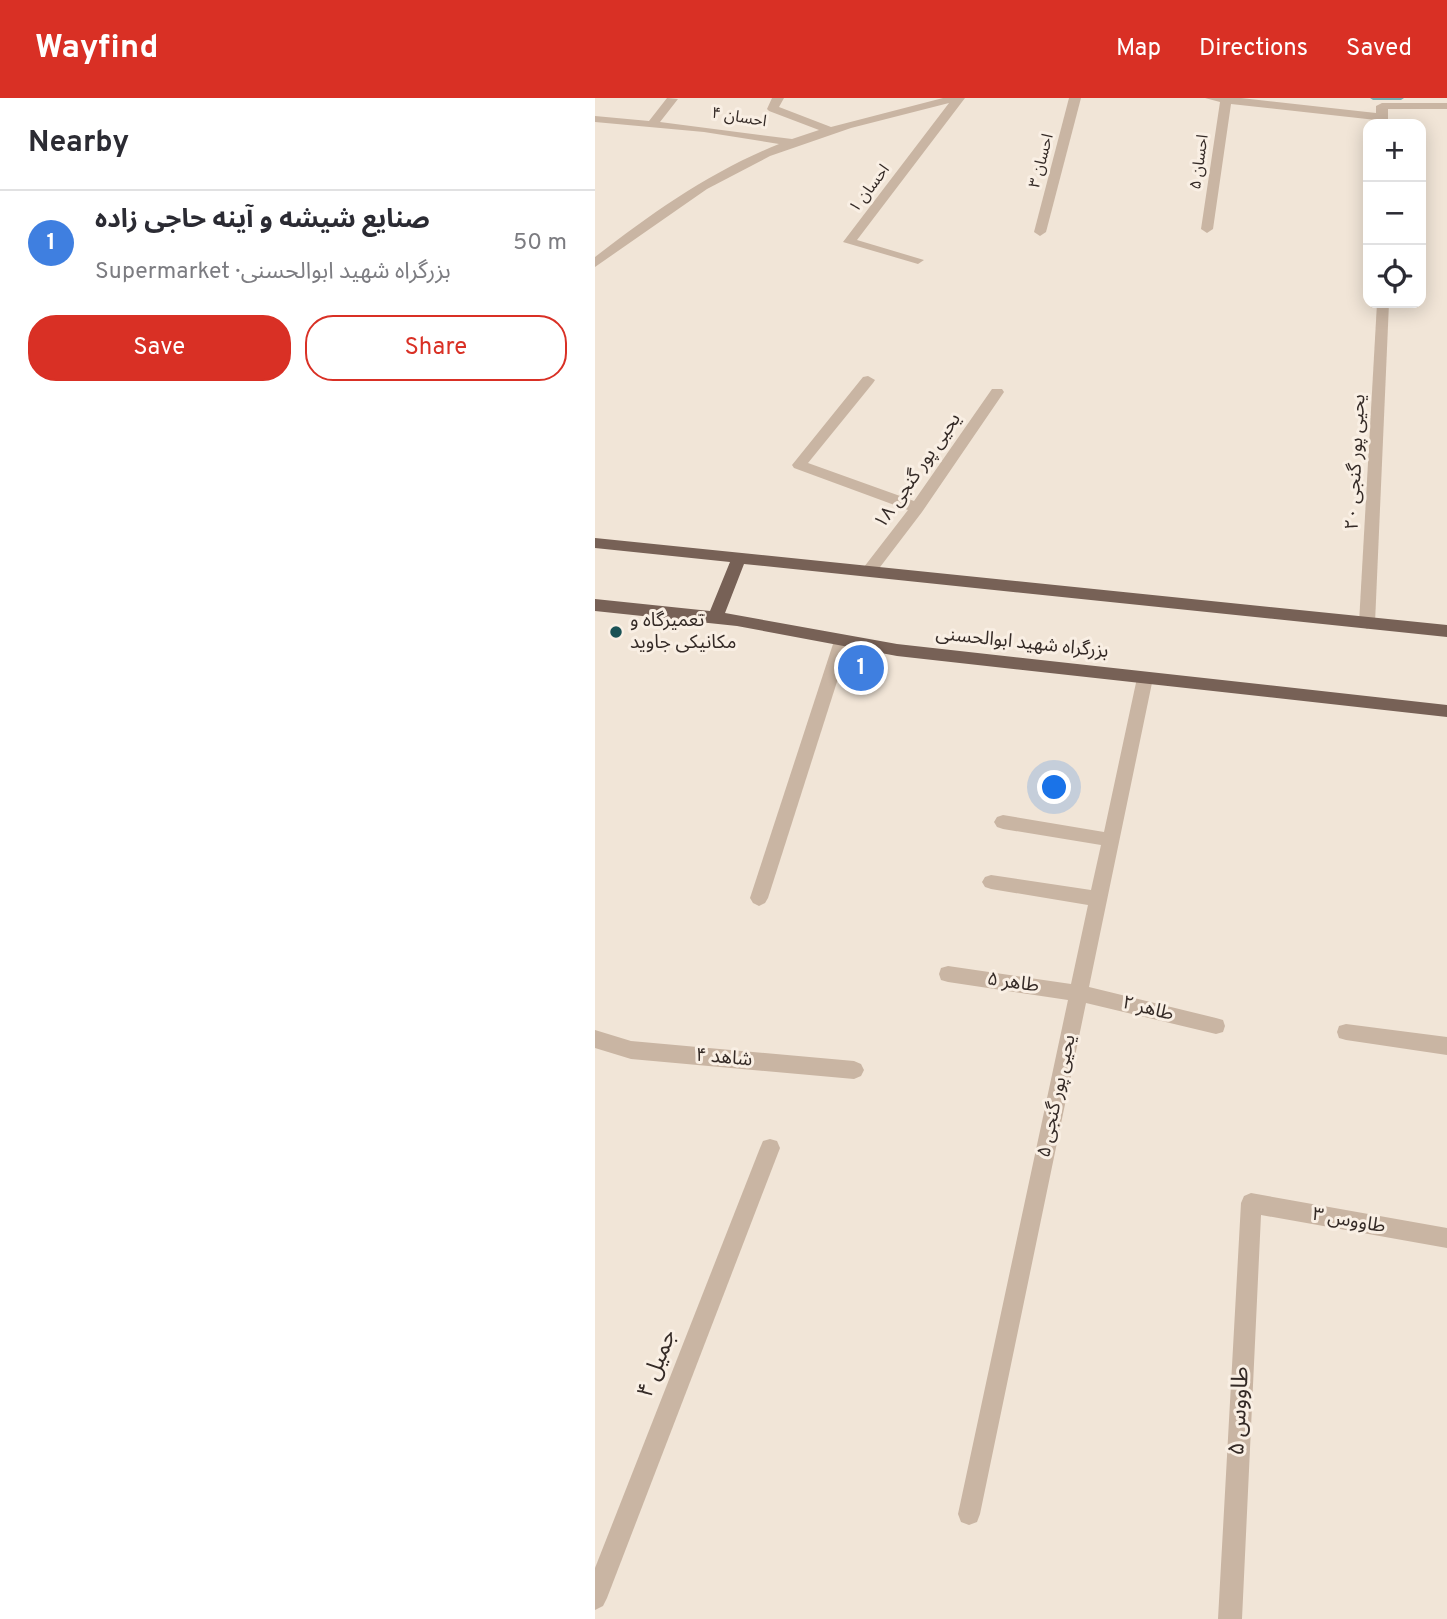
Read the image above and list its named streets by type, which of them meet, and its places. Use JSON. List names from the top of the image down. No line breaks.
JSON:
{"streets":{"main road":["بزرگراه شهید ابوالحسنی"],"street":["احسان ۴","احسان ۳","احسان ۵","احسان ۱","یحیی پور گنجی ۲۰","یحیی پور گنجی ۱۸","طاهر ۵","طاهر ۲","شاهد ۴","یحیی پور گنجی ۵","طاووس ۳","جمیل ۴","طاووس ۵"]},"crossings":[["بزرگراه شهید ابوالحسنی","یحیی پور گنجی ۵"],["طاهر ۵","طاهر ۲"],["طاهر ۵","یحیی پور گنجی ۵"],["طاهر ۲","یحیی پور گنجی ۵"],["طاووس ۳","طاووس ۵"]],"places":["تعمیرگاه و مکانیکی جاوید"],"page":{"header":"Wayfind","nav":["Map","Directions","Saved"],"heading":"Nearby","map_buttons":["+","−"],"list":[{"mark":"1","name":"صنایع شیشه و آینه حاجی زاده","note":"Supermarket · بزرگراه شهید ابوالحسنی","value":"50 m"}],"buttons":["Save","Share"],"pins":"1"}}
